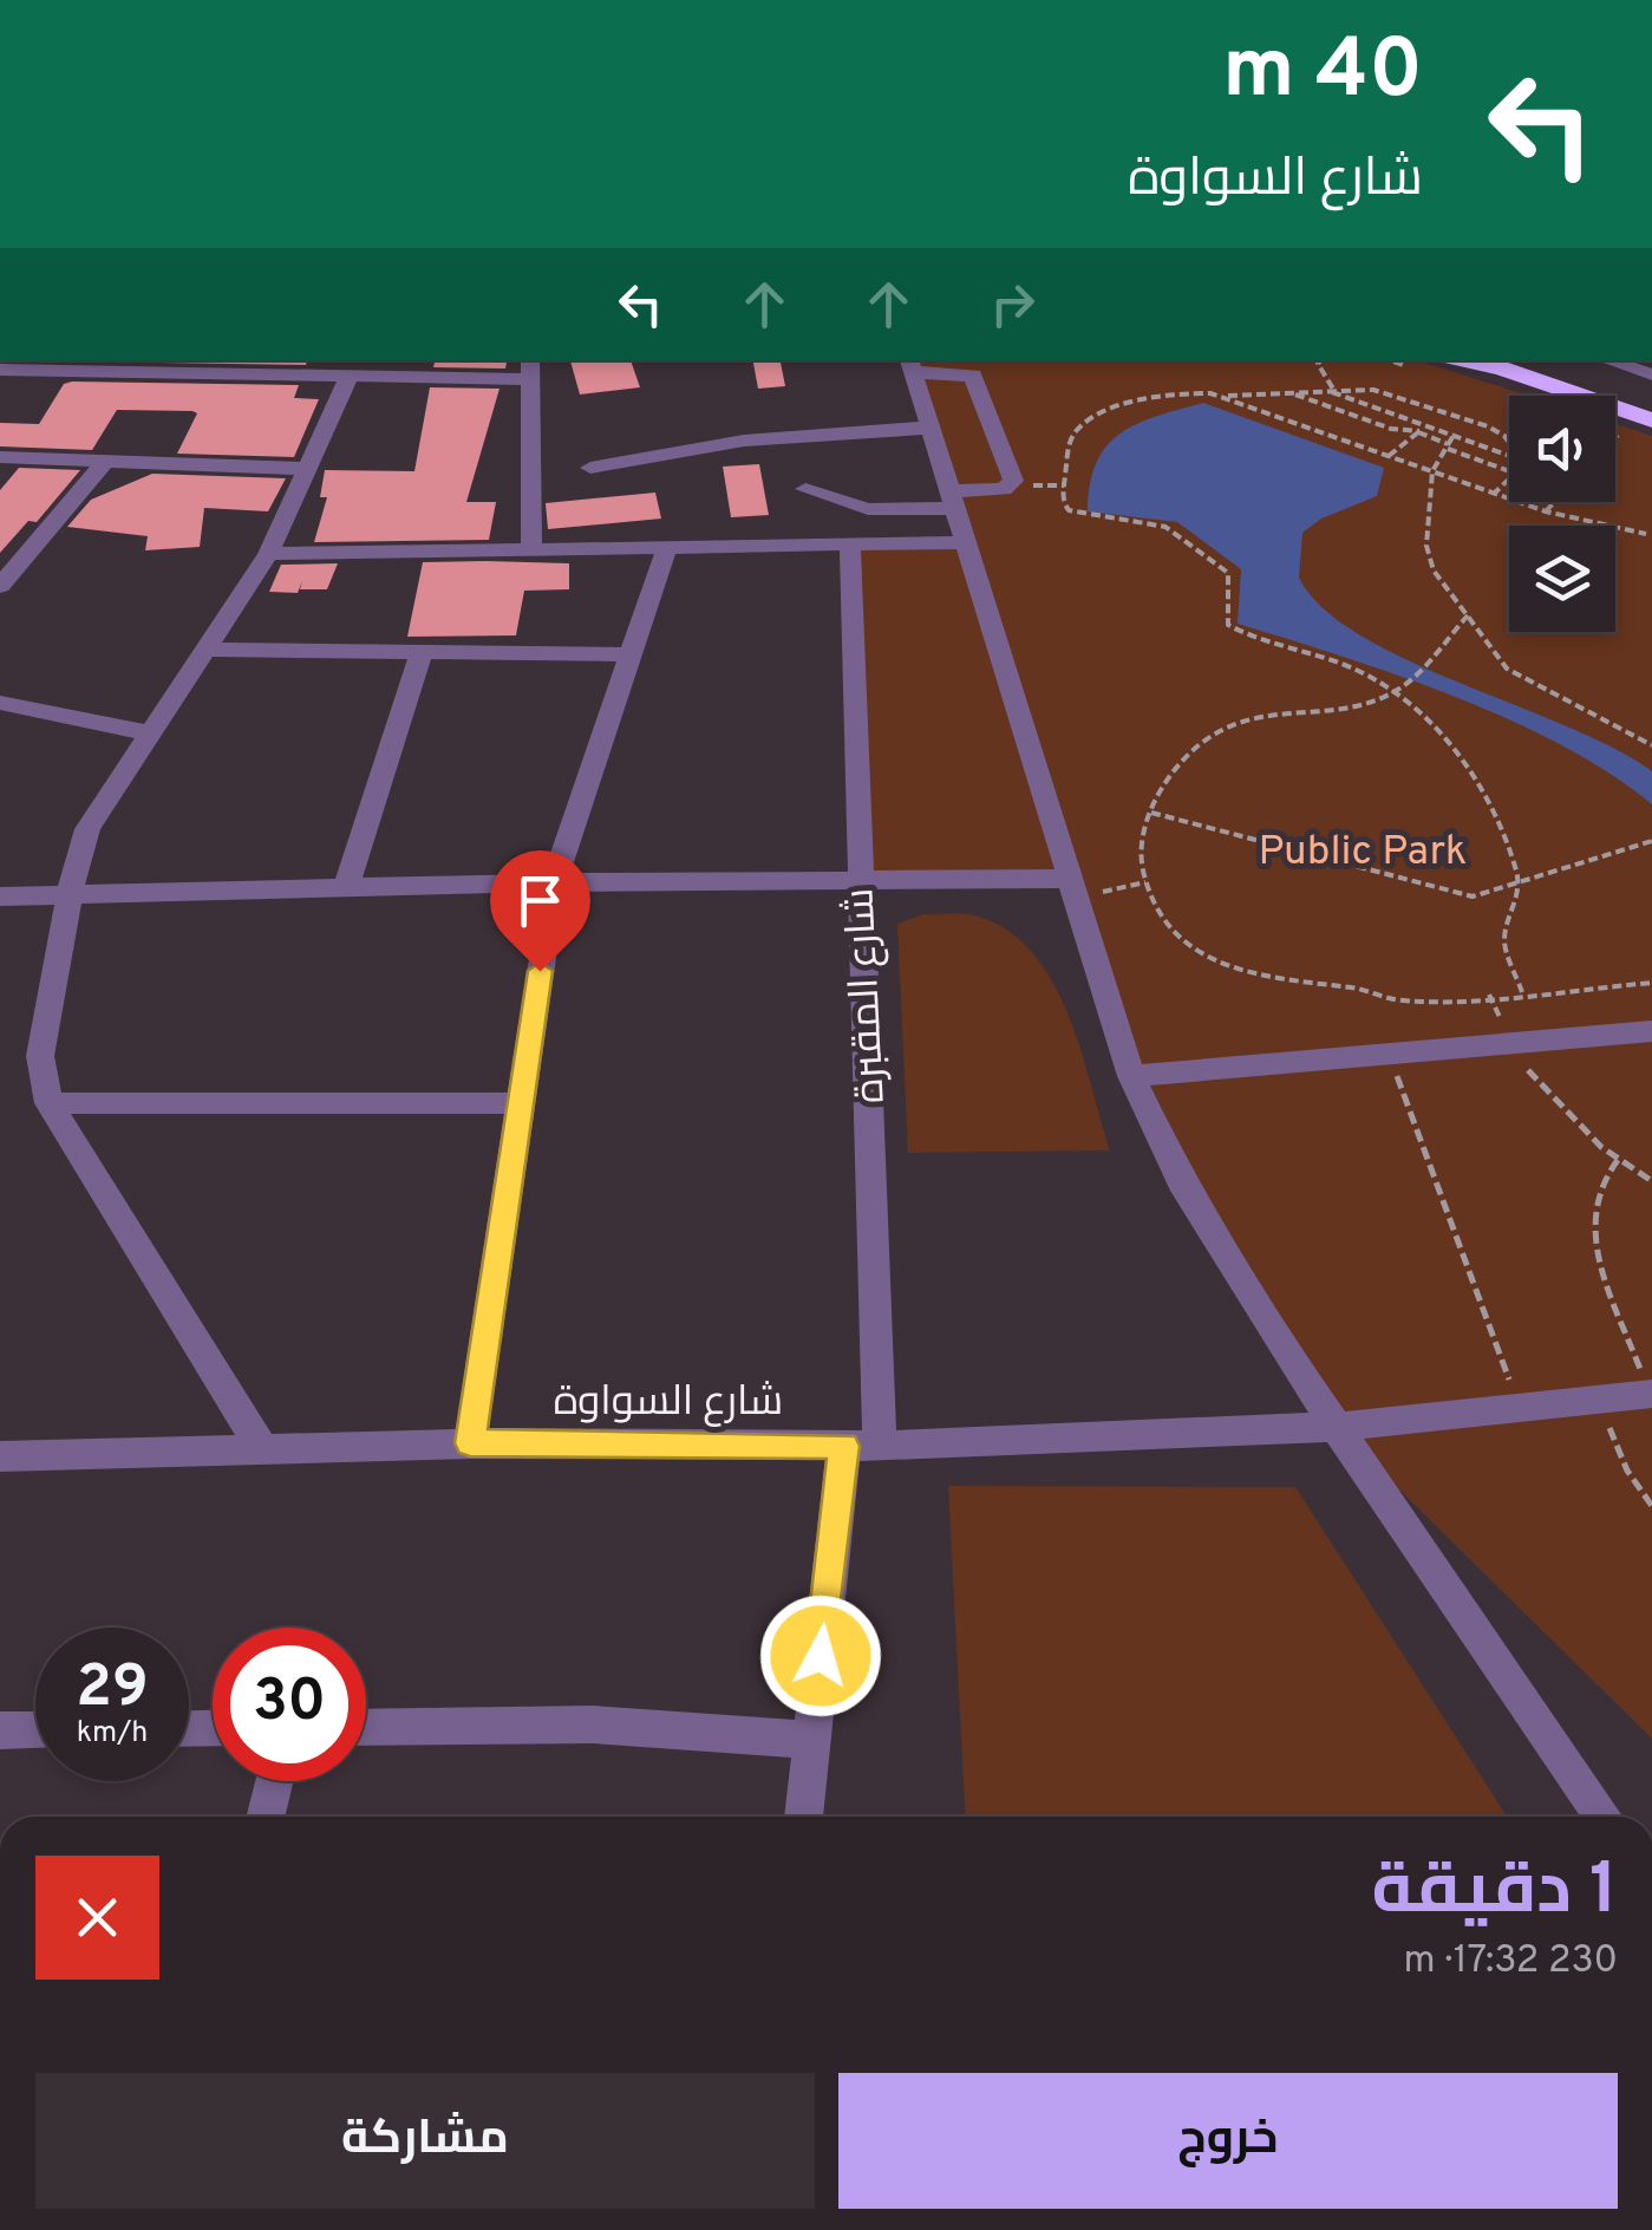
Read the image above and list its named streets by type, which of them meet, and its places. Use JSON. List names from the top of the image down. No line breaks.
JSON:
{"streets":{"street":["شارع المقبرة","شارع السواوة"]},"crossings":[["شارع المقبرة","شارع السواوة"]],"parks":["Public Park"],"page":{"turn":["40 m","شارع السواوة"],"speed":"29 km/h","limit":"30","heading":["1 دقيقة","230 m · 17:32"],"buttons":["خروج","مشاركة"]}}
